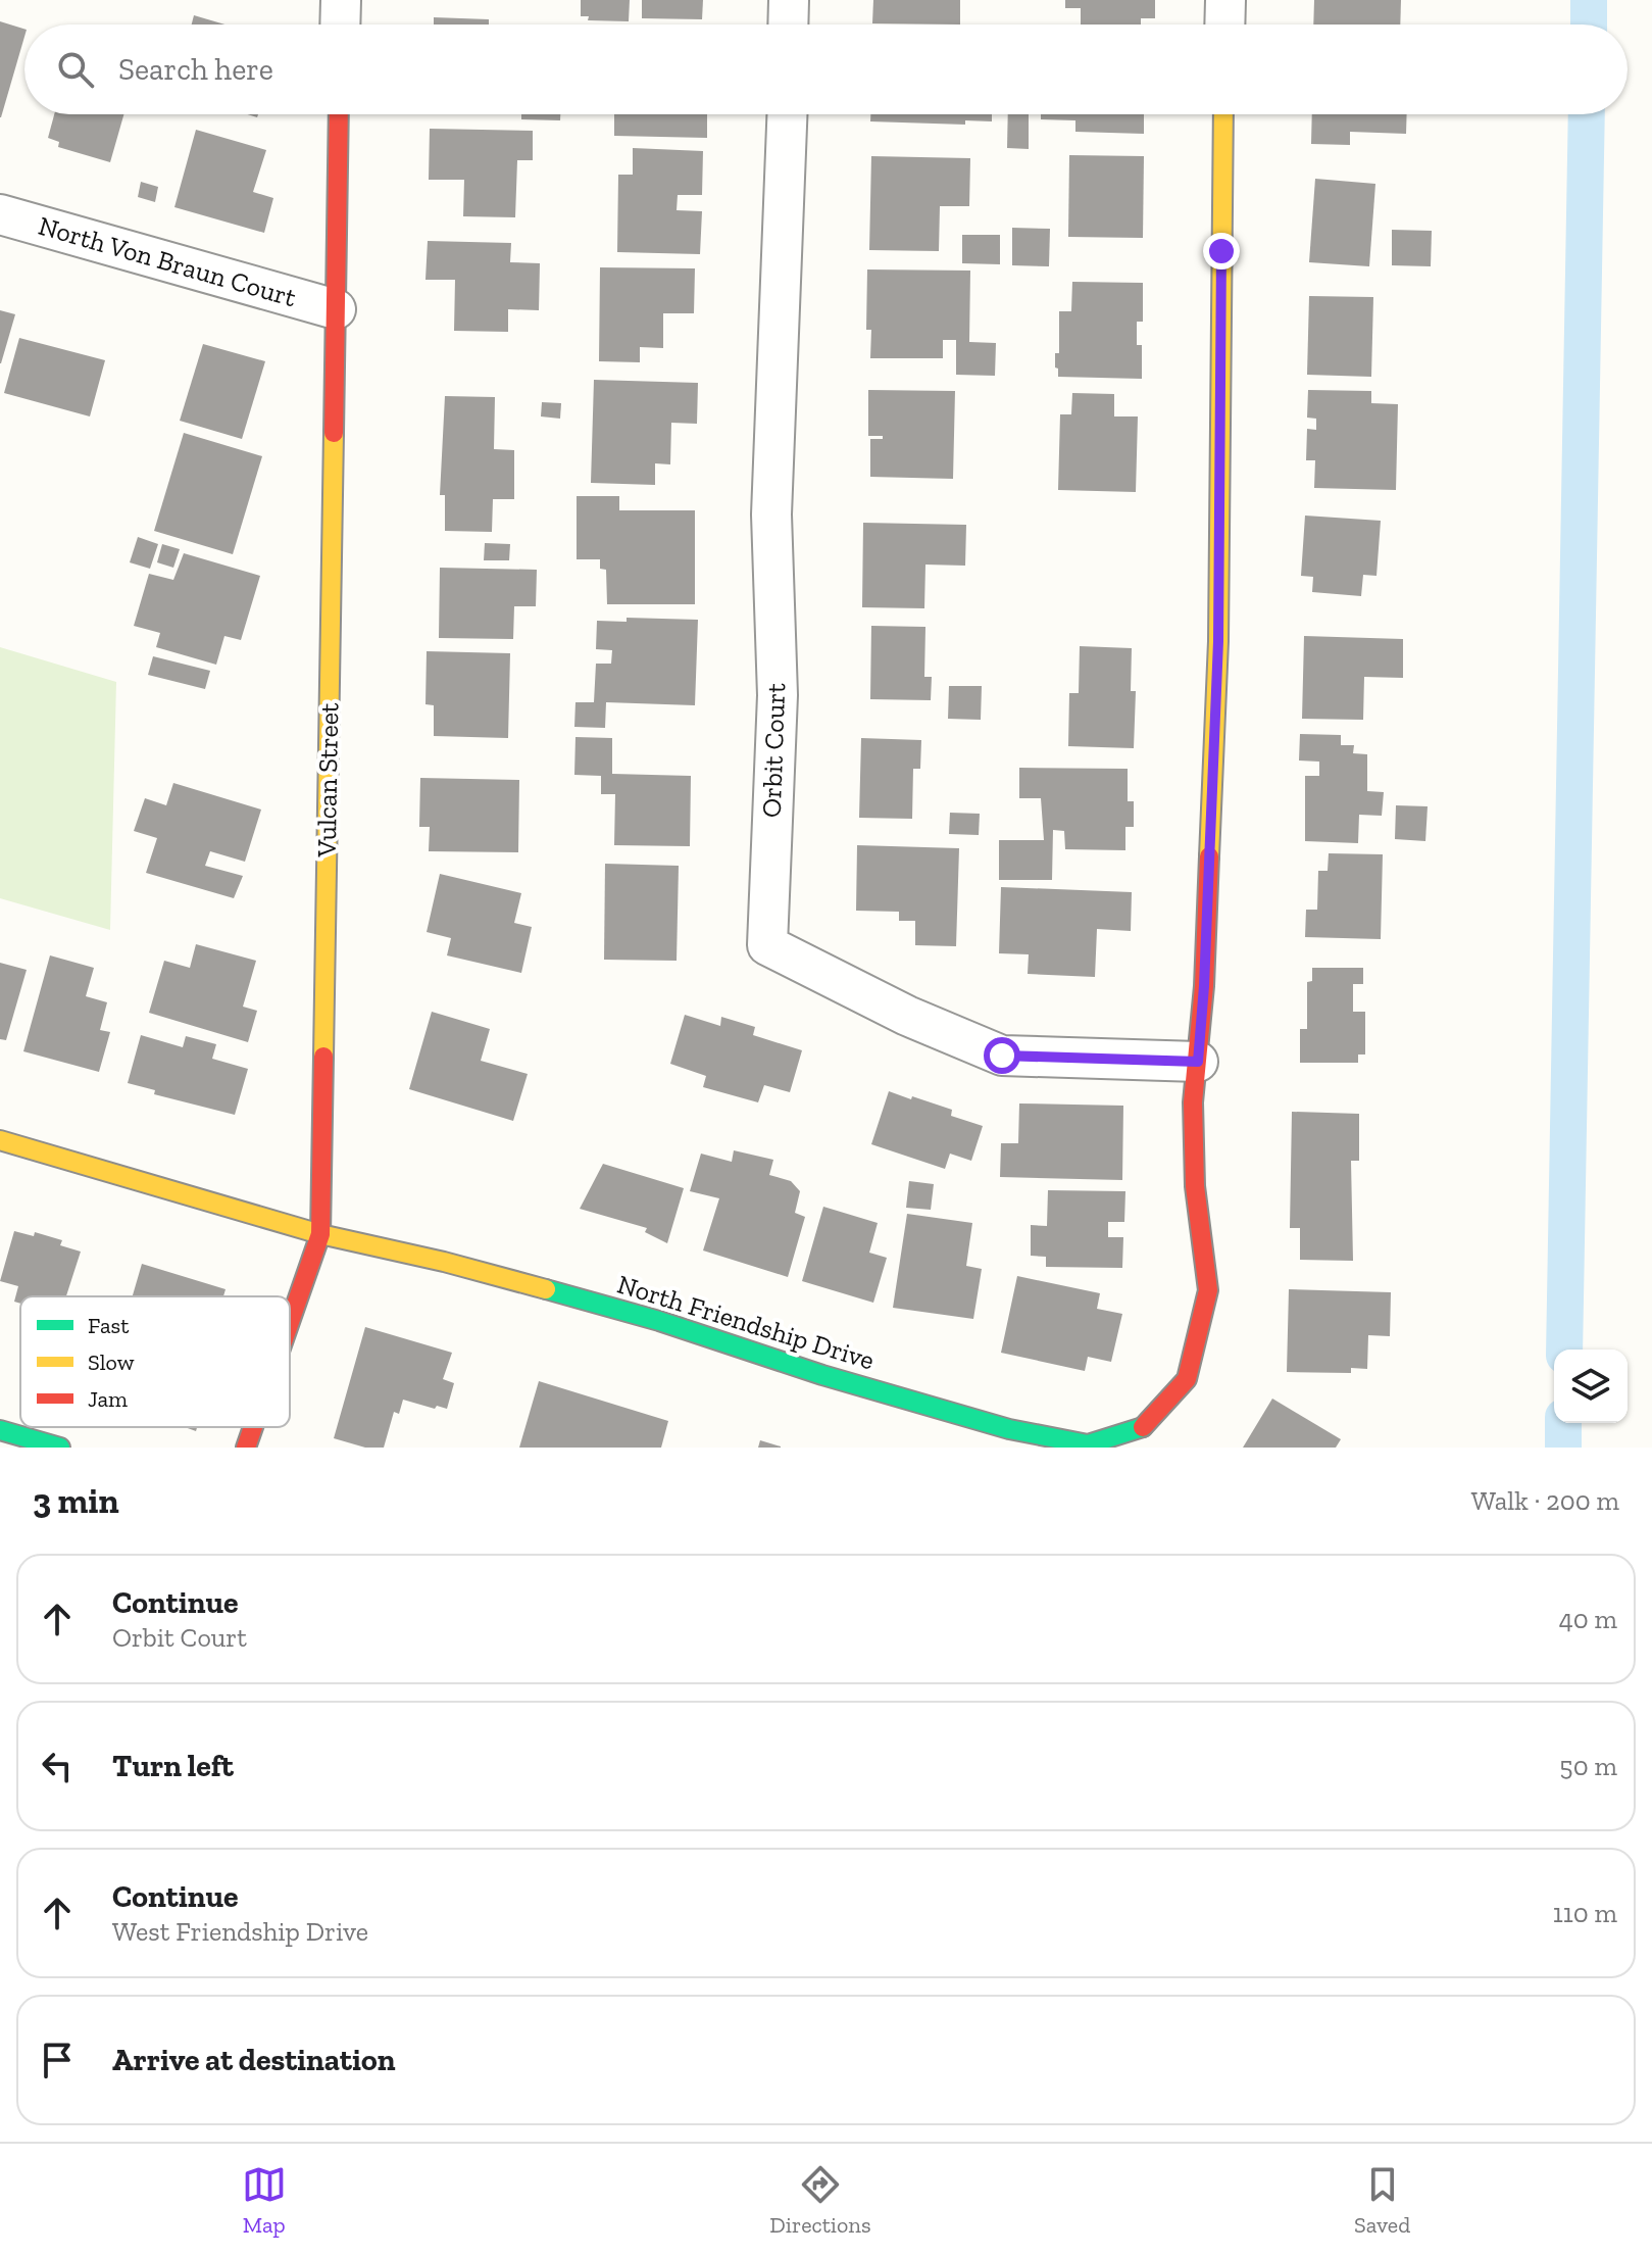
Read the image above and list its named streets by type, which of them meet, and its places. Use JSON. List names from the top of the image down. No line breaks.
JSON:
{"streets":{"street":["North Von Braun Court","Orbit Court","Vulcan Street","North Friendship Drive"]},"crossings":[["North Von Braun Court","Vulcan Street"],["Orbit Court","North Friendship Drive"],["Vulcan Street","North Friendship Drive"]],"legend":["Fast","Slow","Jam"],"page":{"search":"Search here","heading":["3 min","Walk · 200 m"],"list":[["Continue","Orbit Court","40 m"],["Turn left","50 m"],["Continue","West Friendship Drive","110 m"],"Arrive at destination"],"nav":["Map","Directions","Saved"]}}
